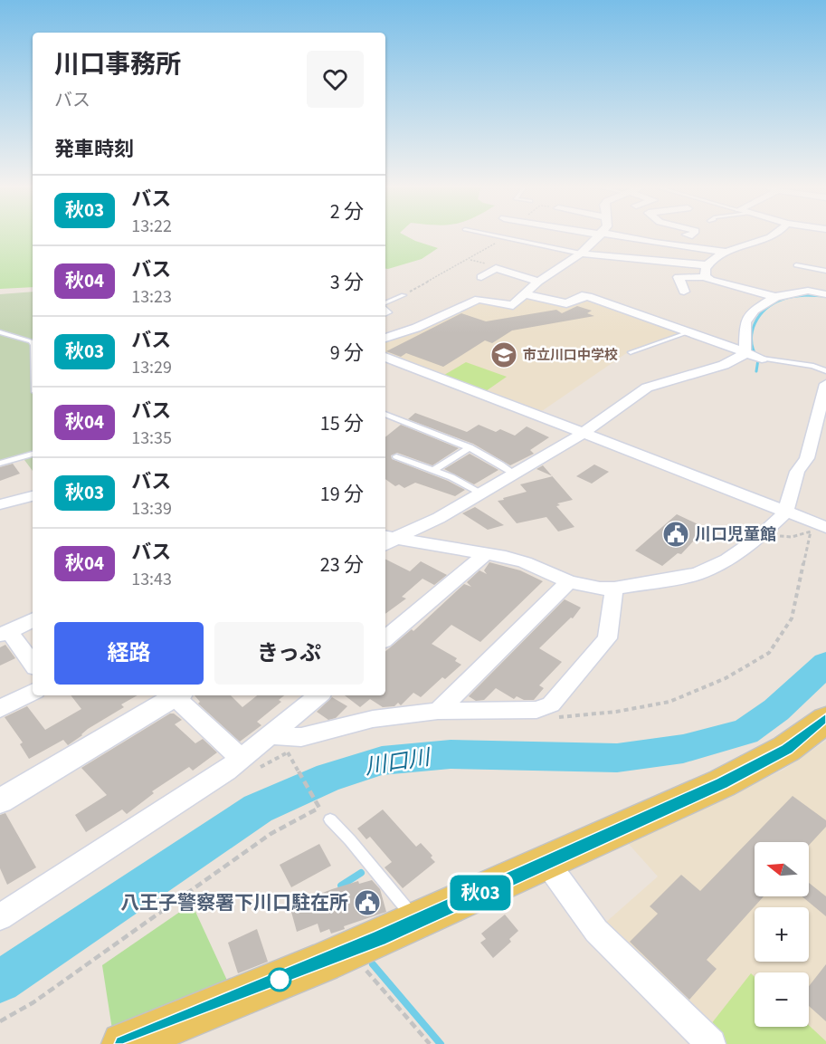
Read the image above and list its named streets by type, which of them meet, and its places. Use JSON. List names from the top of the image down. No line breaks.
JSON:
{"water":["川口川"],"places":{"school or university":["市立川口中学校"],"public building":["川口児童館","八王子警察署下川口駐在所"]},"lines":["bus line 秋03"],"north":"left","page":{"on_map":"秋03","heading":[["川口事務所","バス"],"発車時刻"],"list":[{"mark":"秋03","name":"バス","note":"13:22","value":"2 分"},{"mark":"秋04","name":"バス","note":"13:23","value":"3 分"},{"mark":"秋03","name":"バス","note":"13:29","value":"9 分"},{"mark":"秋04","name":"バス","note":"13:35","value":"15 分"},{"mark":"秋03","name":"バス","note":"13:39","value":"19 分"},{"mark":"秋04","name":"バス","note":"13:43","value":"23 分"}],"buttons":["経路","きっぷ"],"map_buttons":["+","−"]}}
